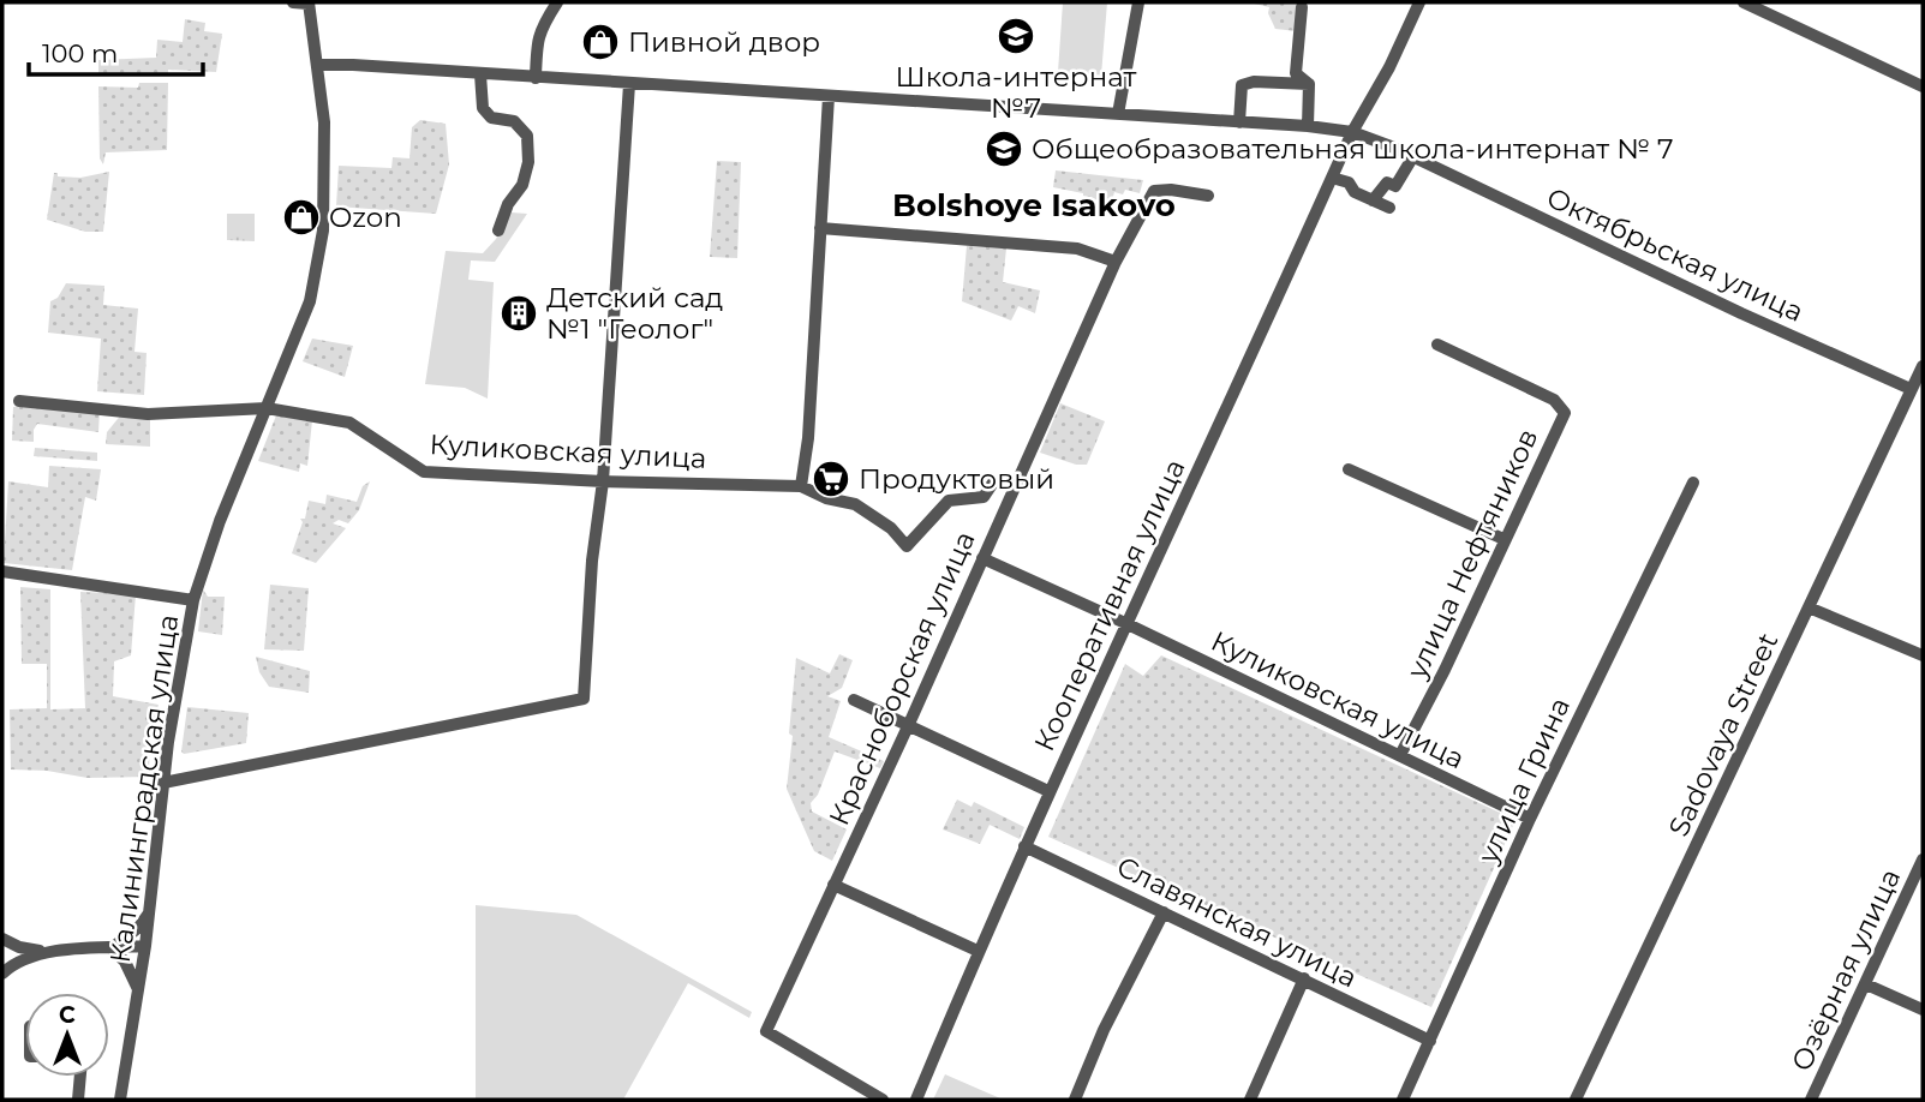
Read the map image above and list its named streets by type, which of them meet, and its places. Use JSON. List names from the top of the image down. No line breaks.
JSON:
{"streets":{"street":["Октябрьская улица","Куликовская улица","улица Нефтяников","Кооперативная улица","Красноборская улица","Sadovaya Street","улица Грина","Калининградская улица","Славянская улица","Озёрная улица"]},"crossings":[["Октябрьская улица","Кооперативная улица"],["Октябрьская улица","Sadovaya Street"],["Октябрьская улица","Калининградская улица"],["Куликовская улица","улица Нефтяников"],["Куликовская улица","Кооперативная улица"],["Куликовская улица","Красноборская улица"],["Куликовская улица","улица Грина"],["Куликовская улица","Калининградская улица"],["Кооперативная улица","Славянская улица"],["улица Грина","Славянская улица"]],"districts":["Bolshoye Isakovo"],"places":{"school or university":["Школа-интернат №7","Общеобразовательная школа-интернат № 7"],"shop":["Пивной двор","Ozon"],"building":["Детский сад №1 \"Геолог\""],"supermarket":["Продуктовый"]},"scale_bar":"100 m","north":"top"}
